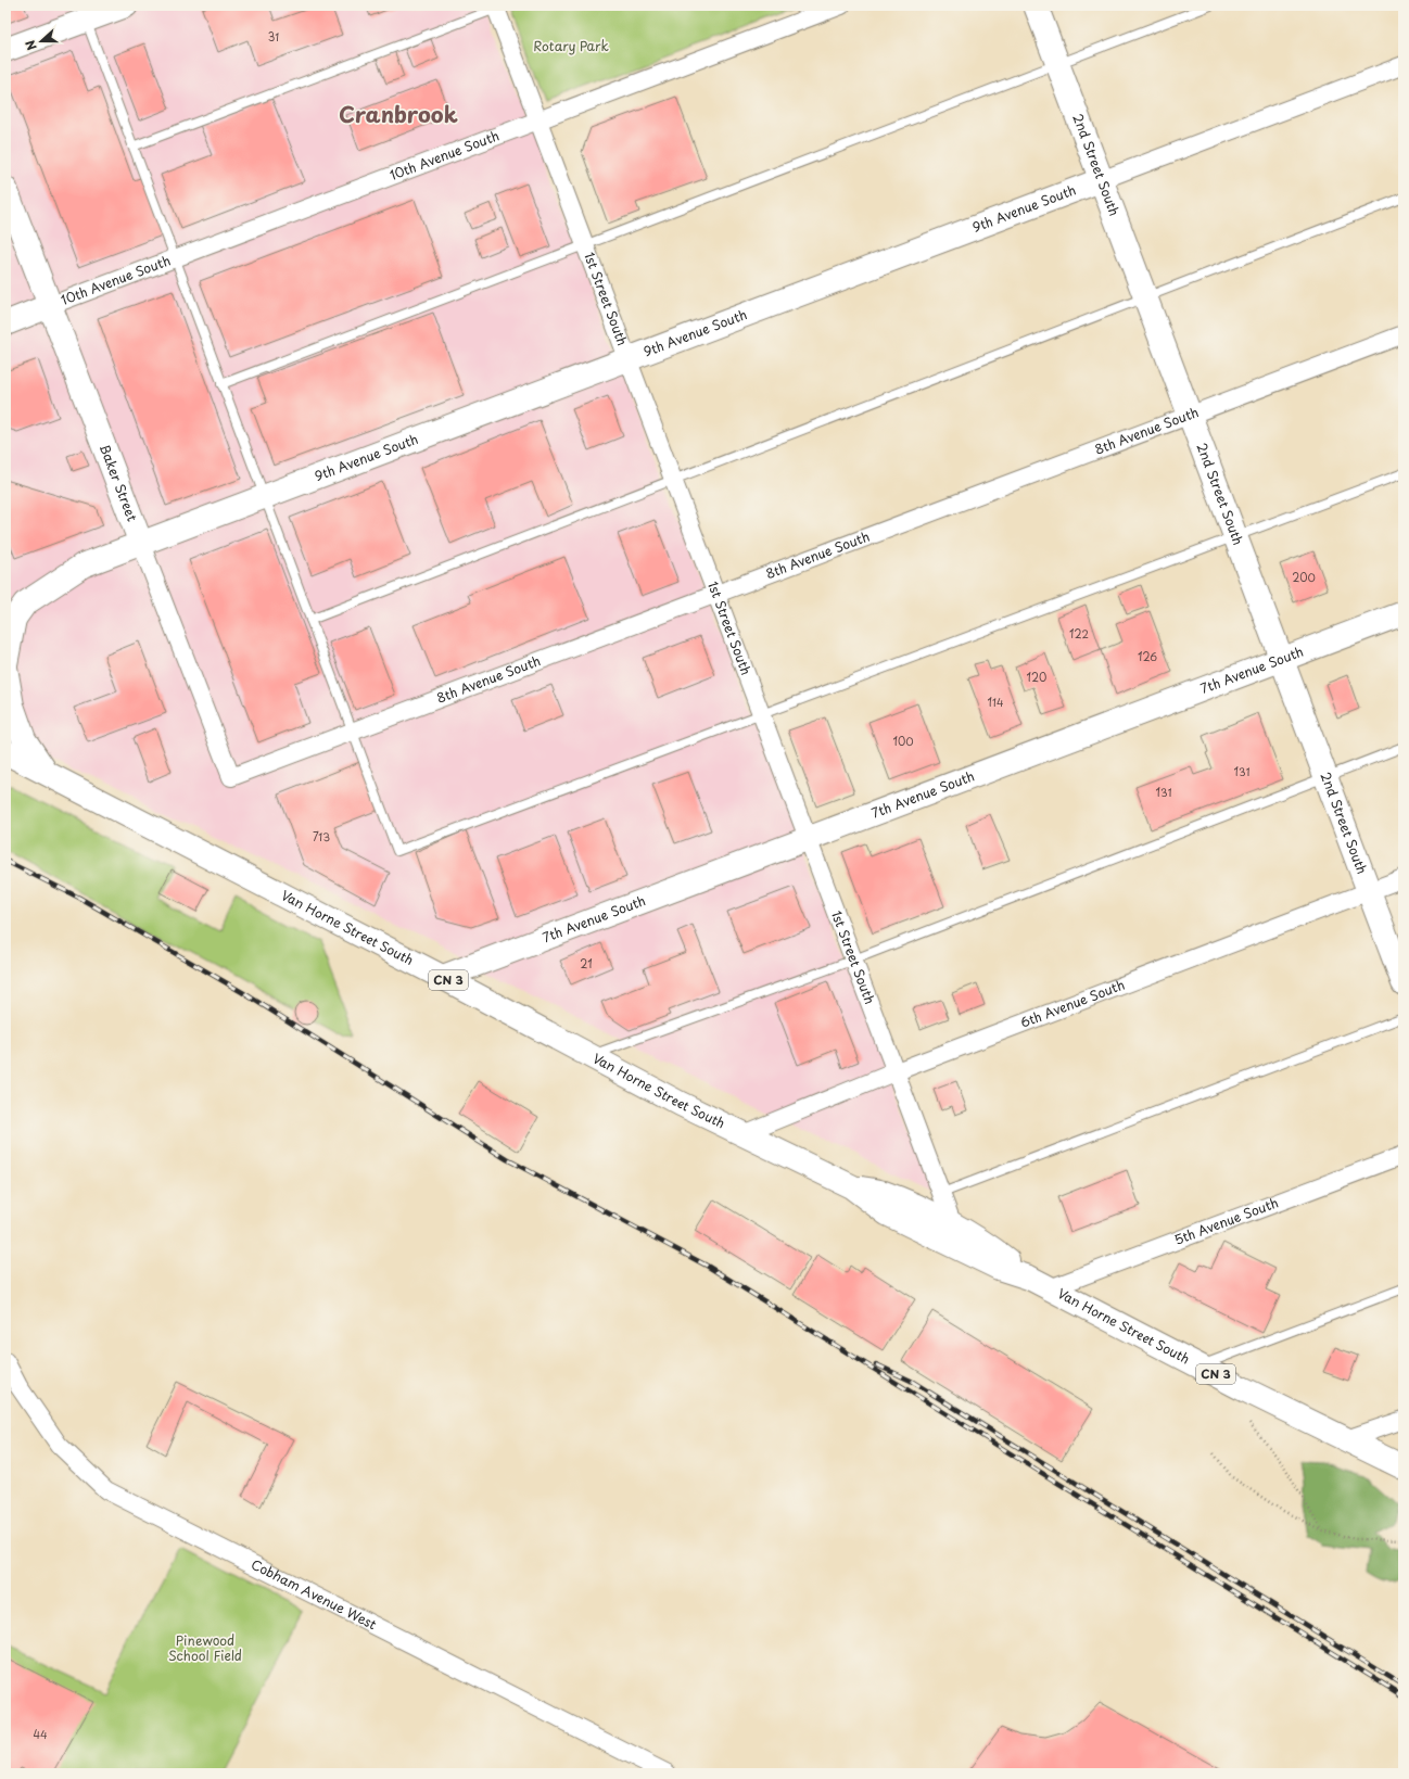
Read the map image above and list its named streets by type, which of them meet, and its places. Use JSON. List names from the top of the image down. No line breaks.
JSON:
{"streets":{"main road":["2nd Street South","9th Avenue South","Baker Street","7th Avenue South","Van Horne Street South","CN 3"],"street":["10th Avenue South","1st Street South","8th Avenue South","6th Avenue South","5th Avenue South","Cobham Avenue West"]},"crossings":[["10th Avenue South","1st Street South"],["10th Avenue South","Baker Street"],["2nd Street South","9th Avenue South"],["2nd Street South","8th Avenue South"],["2nd Street South","7th Avenue South"],["2nd Street South","6th Avenue South"],["9th Avenue South","1st Street South"],["9th Avenue South","Baker Street"],["1st Street South","8th Avenue South"],["1st Street South","7th Avenue South"],["1st Street South","Van Horne Street South"],["1st Street South","6th Avenue South"],["8th Avenue South","Baker Street"],["7th Avenue South","Van Horne Street South"],["Van Horne Street South","6th Avenue South"],["Van Horne Street South","5th Avenue South"]],"districts":["Cranbrook"],"parks":["Rotary Park","Pinewood School Field"],"house_numbers":["31","200","122","126","120","114","100","131","131","713","21","44"],"north":"left"}
